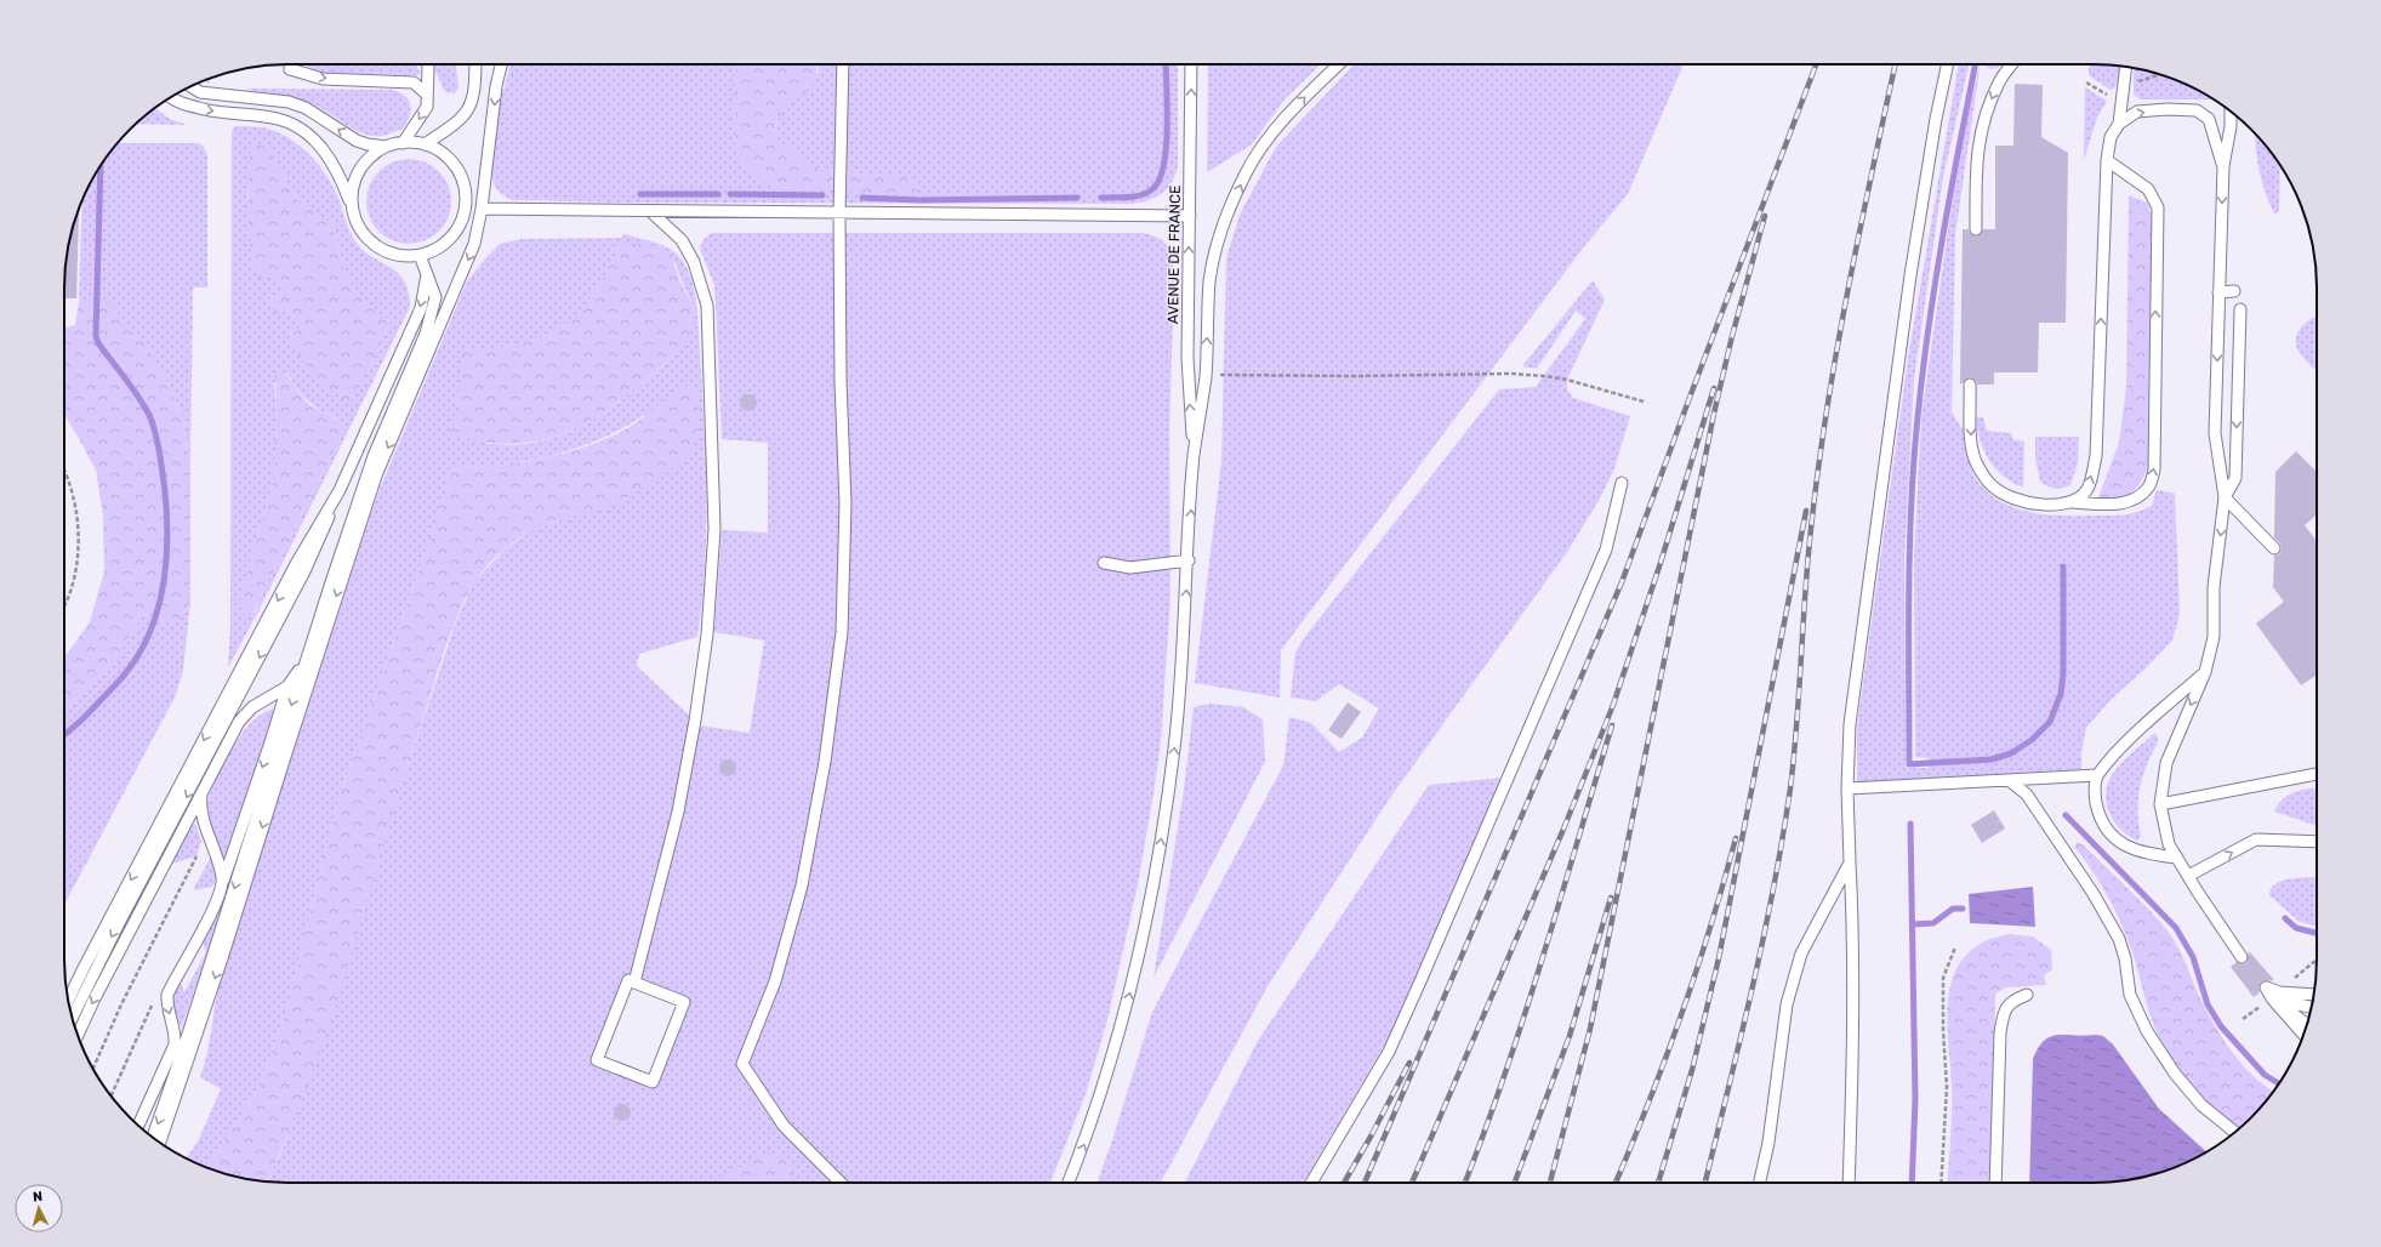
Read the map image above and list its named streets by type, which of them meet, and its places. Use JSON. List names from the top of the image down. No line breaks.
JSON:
{"streets":{"lane":["AVENUE DE FRANCE"]},"one_way":["AVENUE DE FRANCE"],"north":"top"}
